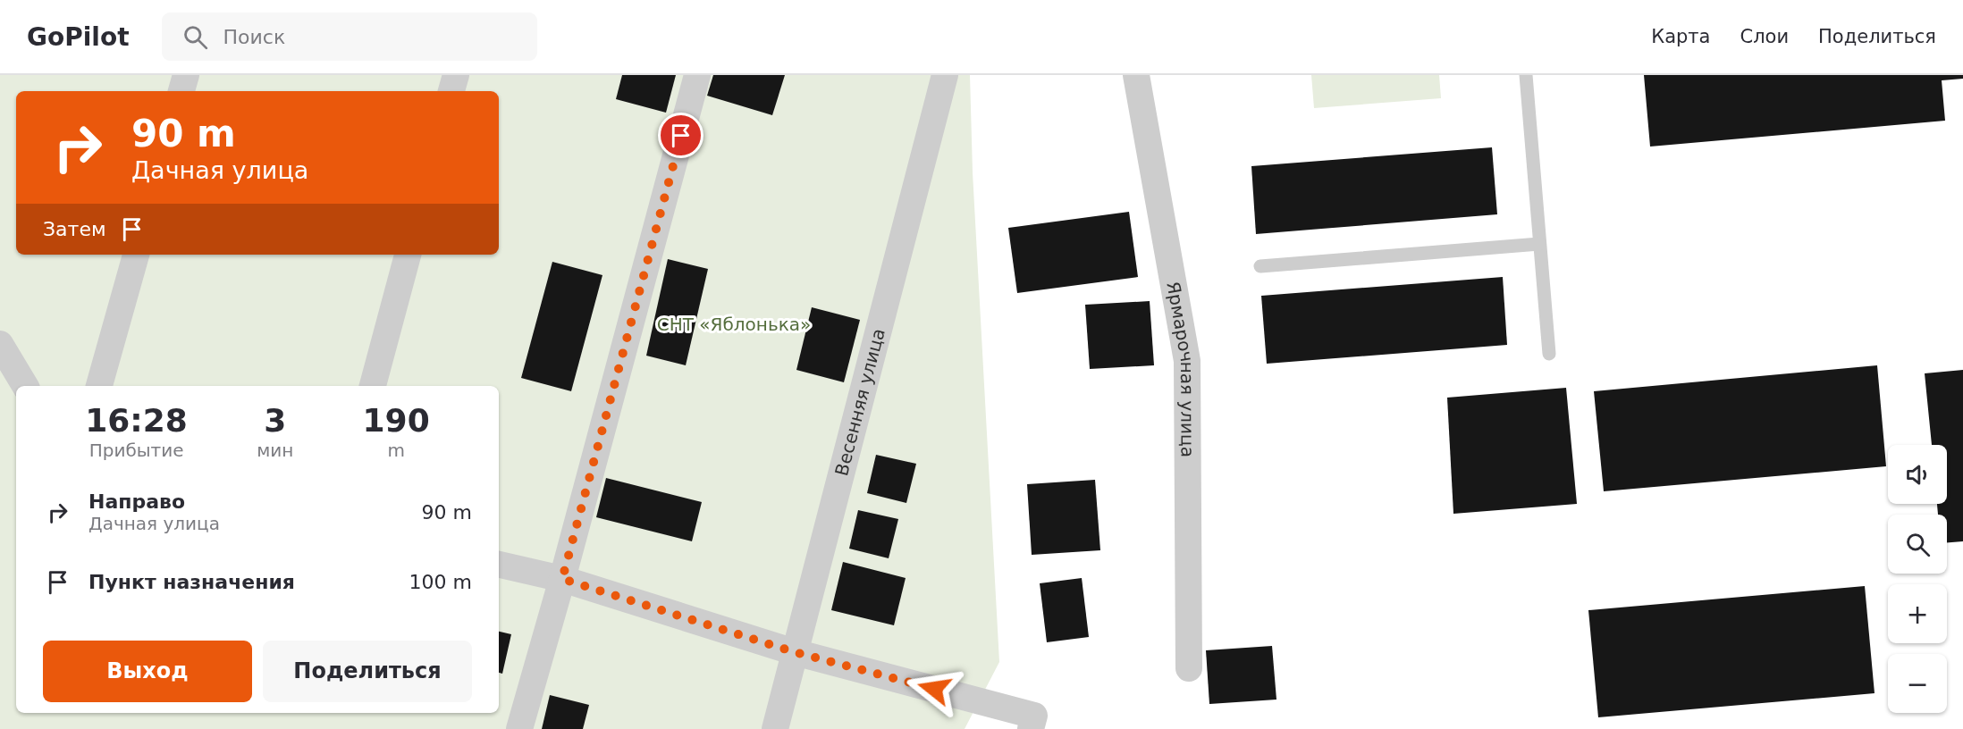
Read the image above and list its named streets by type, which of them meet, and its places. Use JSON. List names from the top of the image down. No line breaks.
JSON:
{"streets":{"street":["Ярмарочная улица","Весенняя улица"]},"parks":["СНТ «Яблонька»"],"page":{"header":"GoPilot","search":"Поиск","nav":["Карта","Слои","Поделиться"],"turn":["90 m","Дачная улица"],"then":"Затем","eta":["16:28","Прибытие","3","мин","190","m"],"map_buttons":["+","−"],"list":[{"name":"Направо","note":"Дачная улица","value":"90 m"},{"name":"Пункт назначения","value":"100 m"}],"buttons":["Выход","Поделиться"]}}
